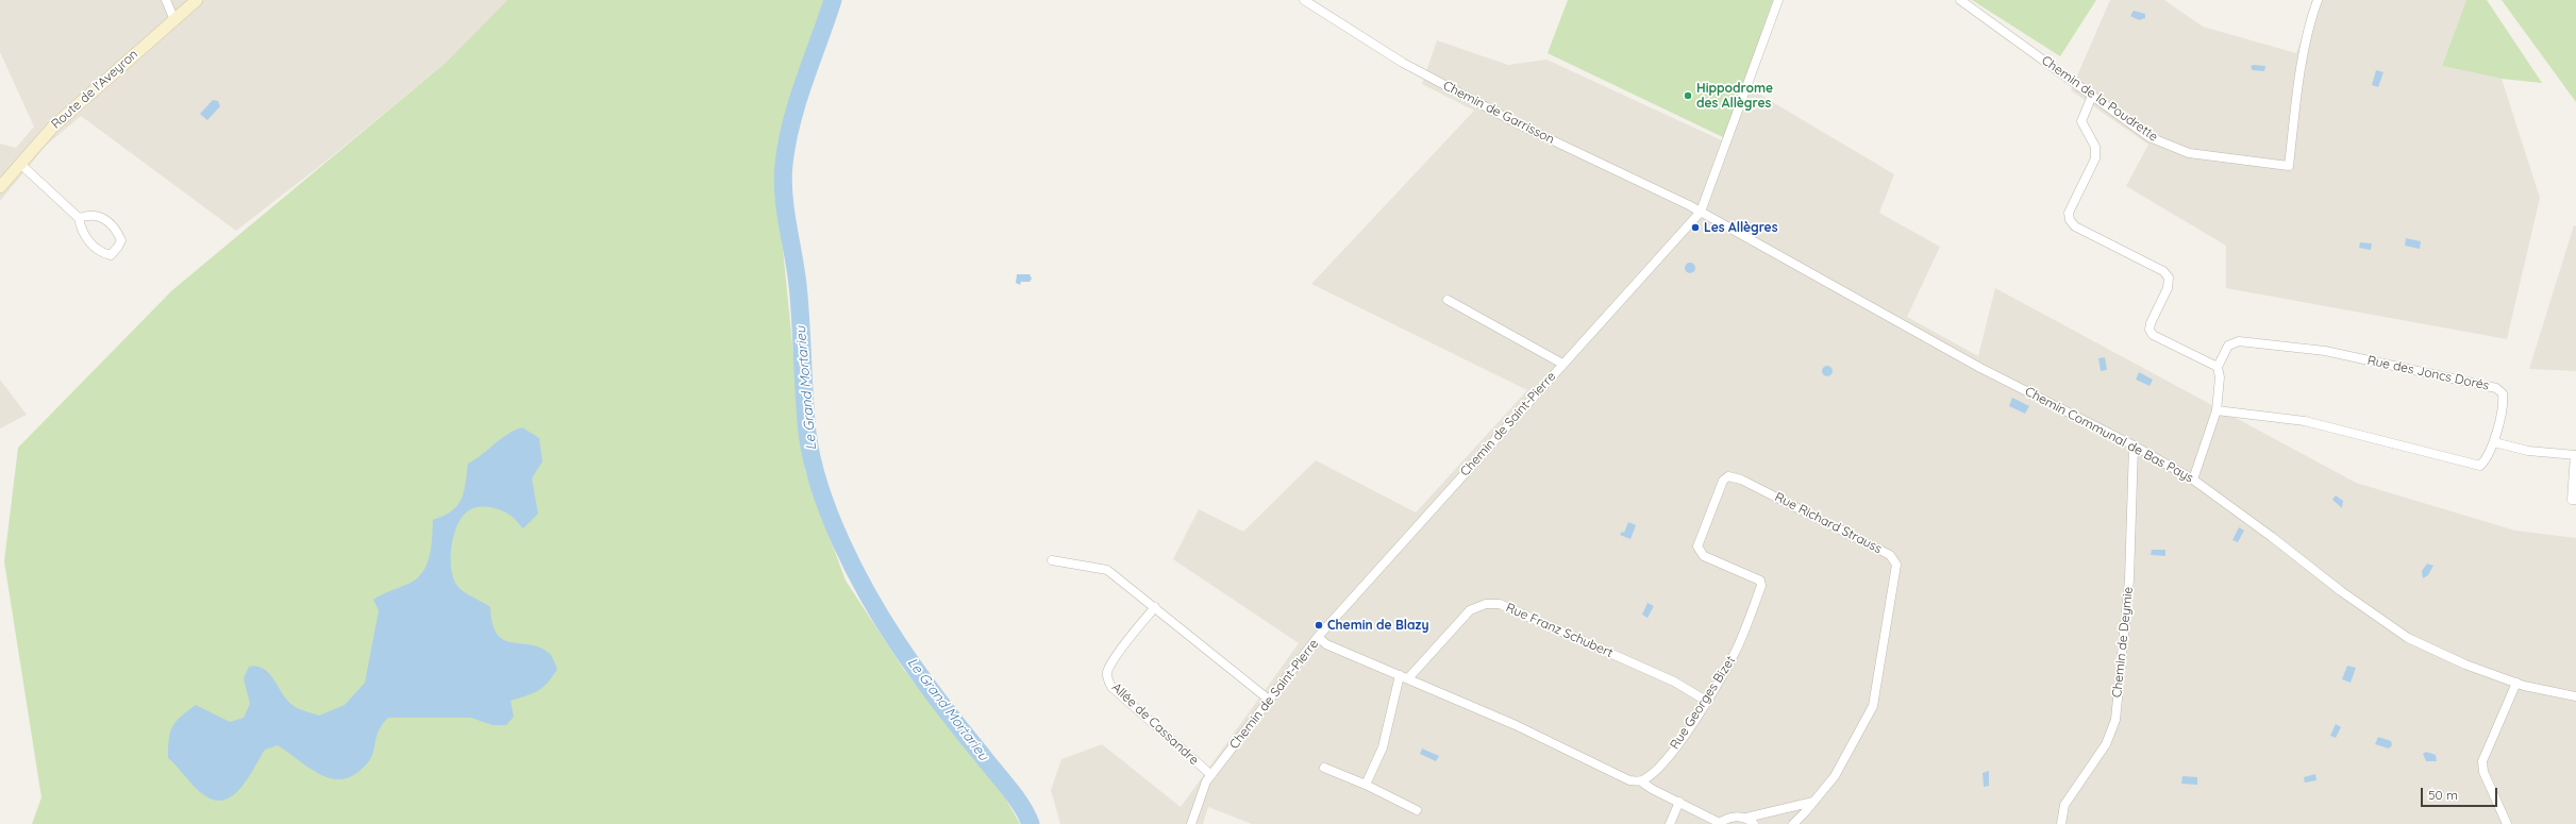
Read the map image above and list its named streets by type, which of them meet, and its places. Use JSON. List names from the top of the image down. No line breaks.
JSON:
{"streets":{"street":["Route de l'Aveyron","Chemin de la Poudrette","Chemin de Garrisson","Rue des Joncs Dorés","Chemin de Saint-Pierre","Chemin Communal de Bas Pays","Rue Richard Strauss","Rue Franz Schubert","Chemin de Deymie","Rue Georges Bizet","Allée de Cassandre"]},"crossings":[["Chemin de Garrisson","Chemin de Saint-Pierre"],["Chemin de Garrisson","Chemin Communal de Bas Pays"],["Rue des Joncs Dorés","Chemin Communal de Bas Pays"],["Chemin de Saint-Pierre","Chemin Communal de Bas Pays"],["Chemin de Saint-Pierre","Allée de Cassandre"],["Chemin Communal de Bas Pays","Chemin de Deymie"],["Rue Richard Strauss","Rue Georges Bizet"],["Rue Franz Schubert","Rue Georges Bizet"]],"water":["Le Grand Mortarieu"],"places":["Hippodrome des Allègres","Les Allègres","Chemin de Blazy"],"scale_bar":"50 m"}
